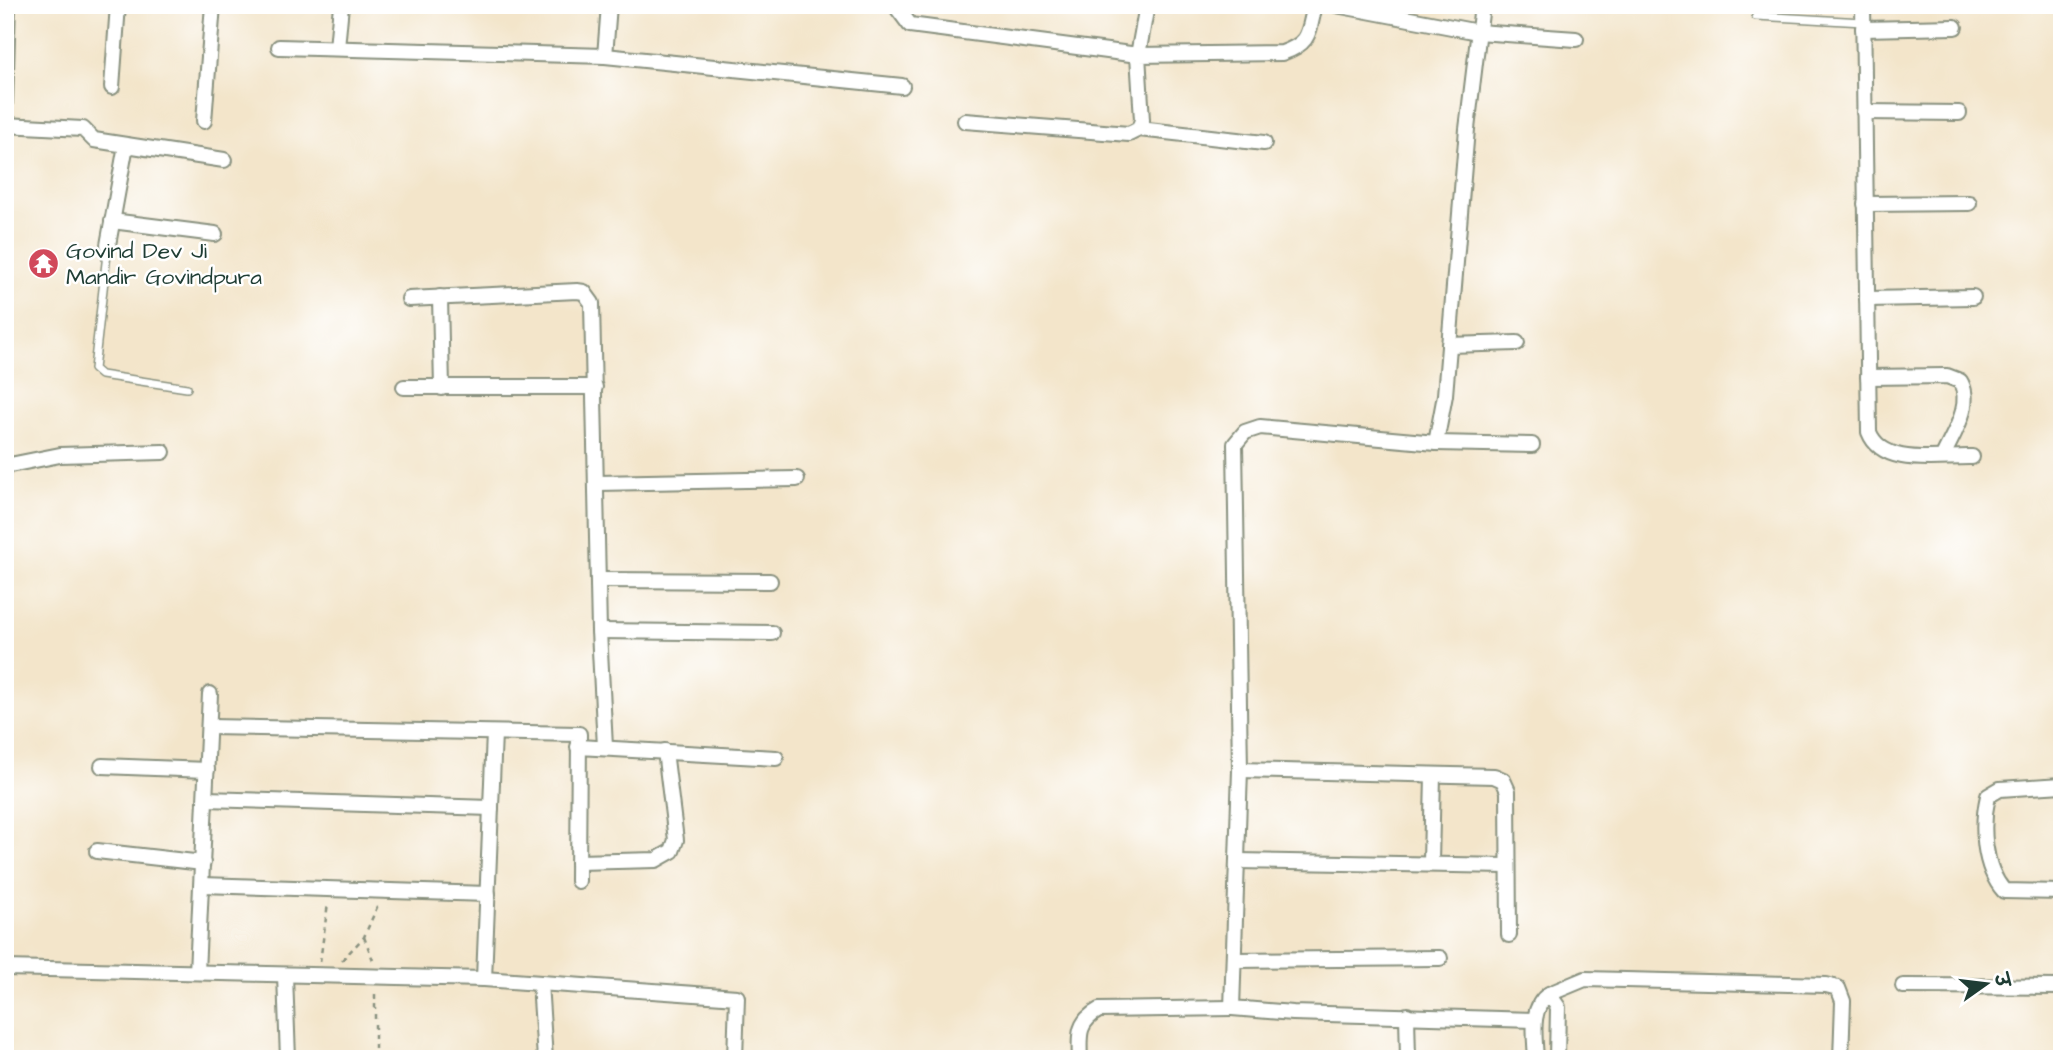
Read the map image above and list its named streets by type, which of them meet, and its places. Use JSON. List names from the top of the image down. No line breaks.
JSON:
{"places":{"temple":["Govind Dev Ji Mandir Govindpura"]},"north":"right"}
